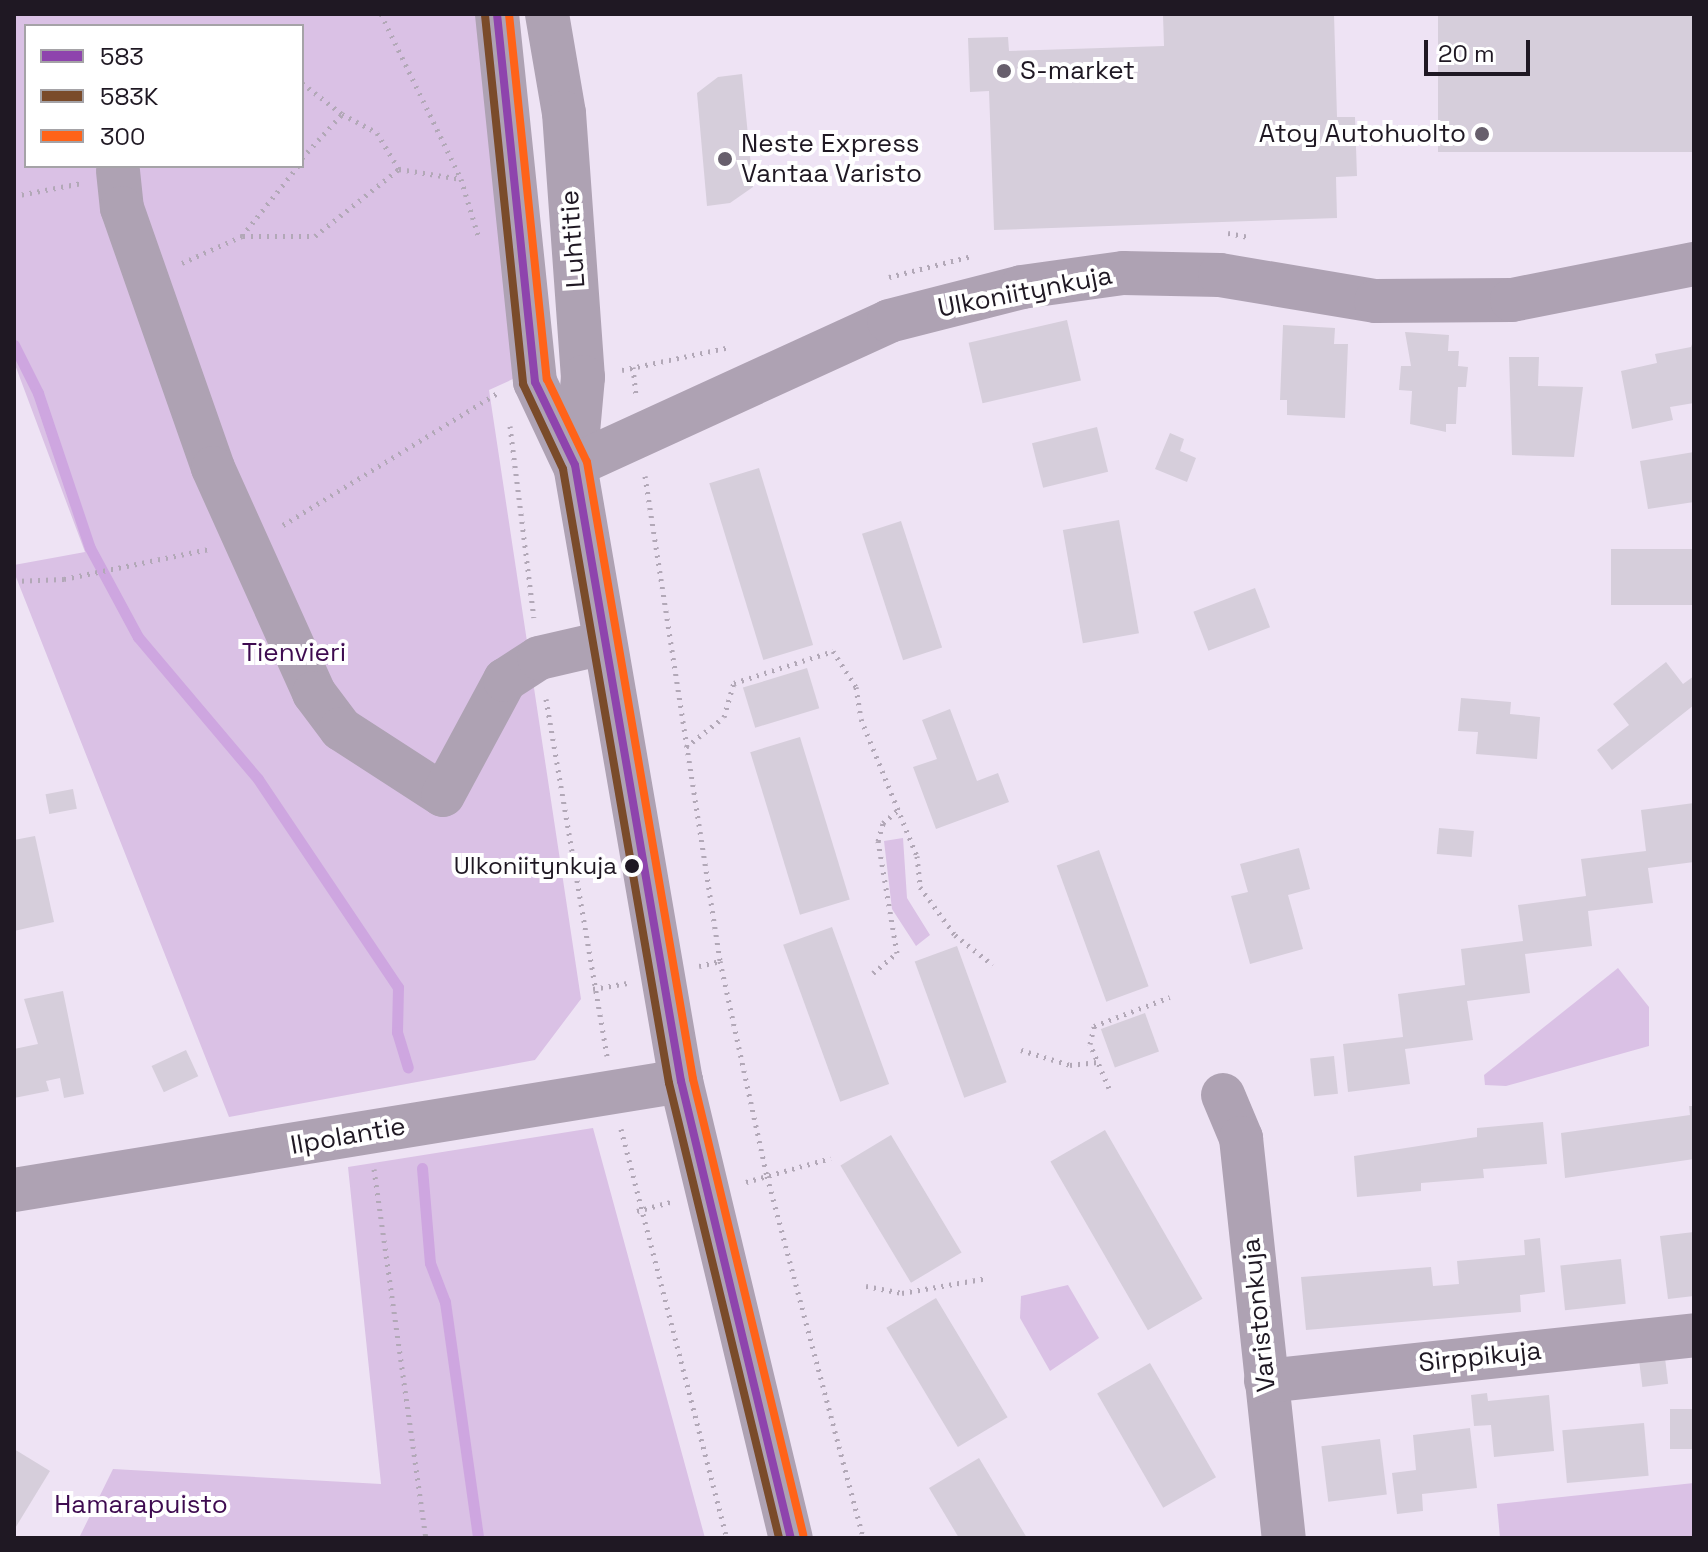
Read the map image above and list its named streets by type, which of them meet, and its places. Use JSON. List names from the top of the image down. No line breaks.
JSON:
{"streets":{"street":["Luhtitie","Ulkoniitynkuja","Ilpolantie","Varistonkuja","Sirppikuja"]},"crossings":[["Luhtitie","Ulkoniitynkuja"],["Luhtitie","Ilpolantie"],["Varistonkuja","Sirppikuja"]],"parks":["Tienvieri","Hamarapuisto"],"places":["S-market","Atoy Autohuolto","Neste Express Vantaa Varisto","Ulkoniitynkuja"],"lines":["transit line 583","transit line 300","transit line 583K"],"legend":["583","583K","300"],"scale_bar":"20 m"}
